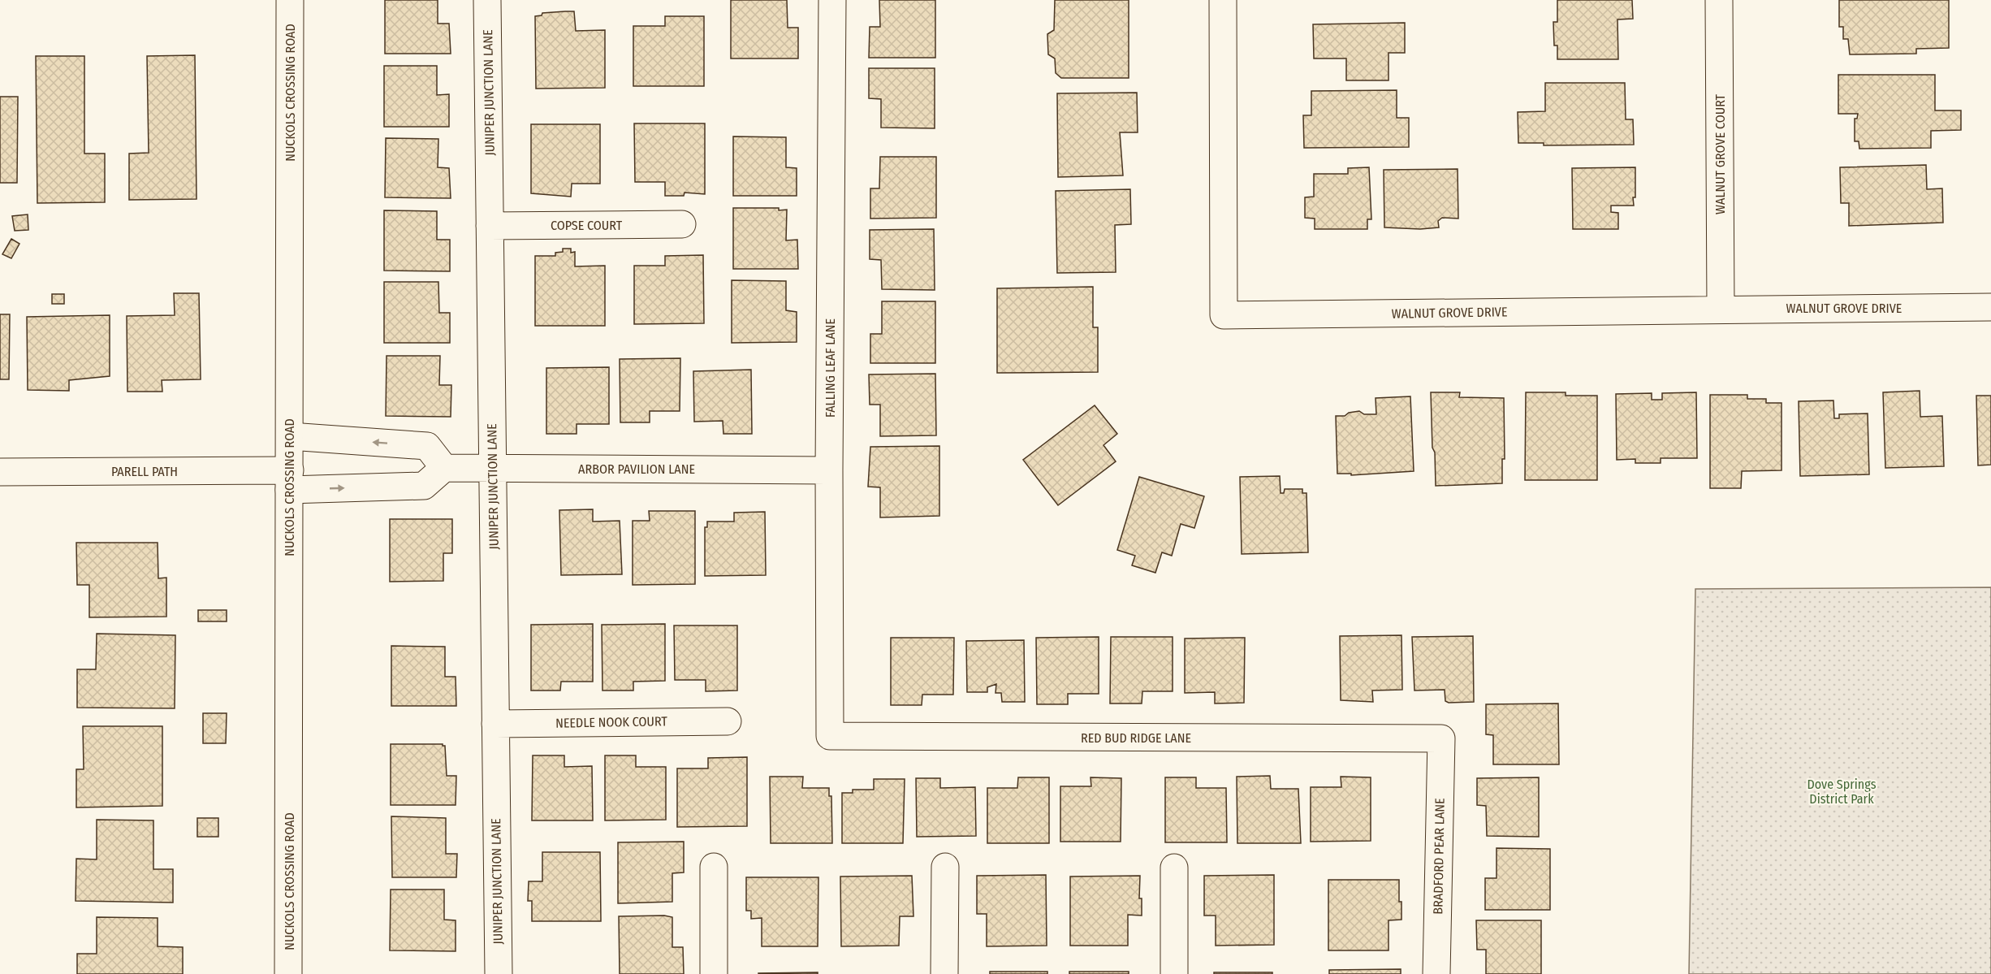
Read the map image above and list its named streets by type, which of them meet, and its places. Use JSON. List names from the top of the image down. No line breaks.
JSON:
{"streets":{"street":["NUCKOLS CROSSING ROAD","JUNIPER JUNCTION LANE","WALNUT GROVE COURT","COPSE COURT","WALNUT GROVE DRIVE","FALLING LEAF LANE","ARBOR PAVILION LANE","PARELL PATH","NEEDLE NOOK COURT","RED BUD RIDGE LANE","BRADFORD PEAR LANE"]},"crossings":[["NUCKOLS CROSSING ROAD","PARELL PATH"],["JUNIPER JUNCTION LANE","COPSE COURT"],["JUNIPER JUNCTION LANE","ARBOR PAVILION LANE"],["JUNIPER JUNCTION LANE","NEEDLE NOOK COURT"],["WALNUT GROVE COURT","WALNUT GROVE DRIVE"],["FALLING LEAF LANE","ARBOR PAVILION LANE"],["FALLING LEAF LANE","RED BUD RIDGE LANE"],["RED BUD RIDGE LANE","BRADFORD PEAR LANE"]],"parks":["Dove Springs District Park"]}
